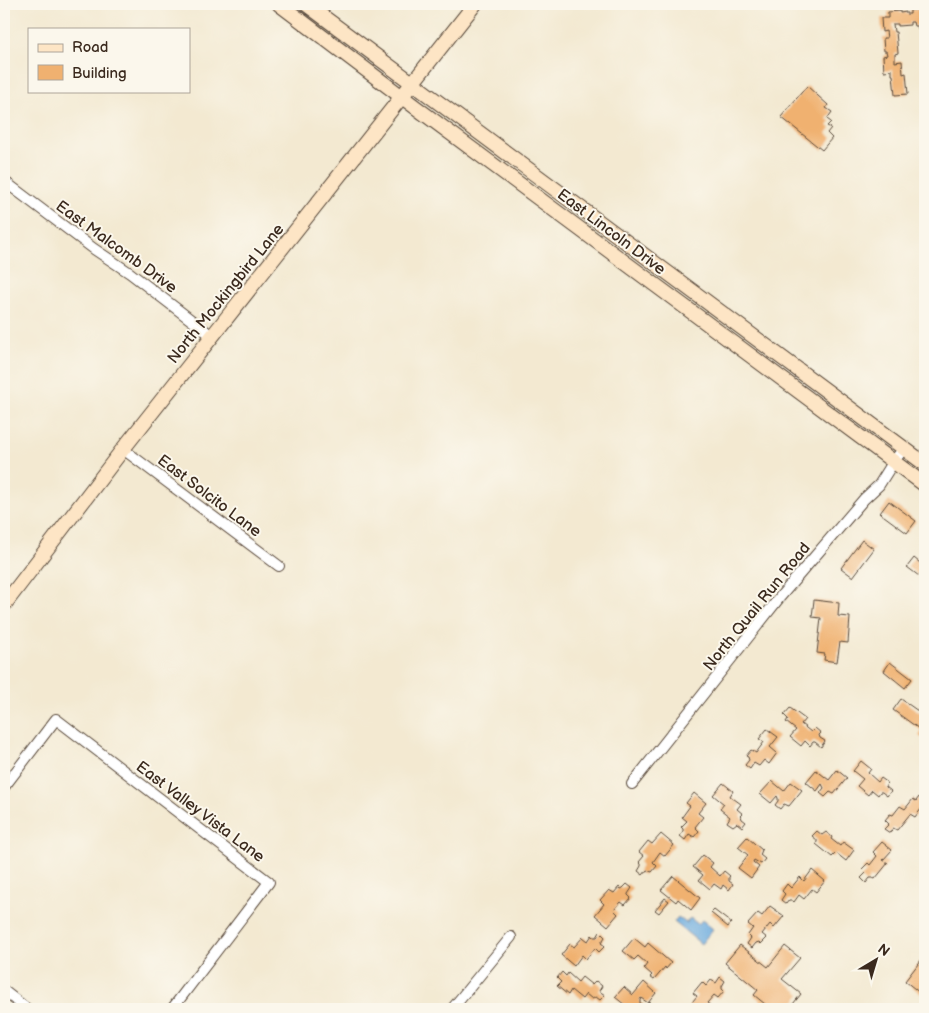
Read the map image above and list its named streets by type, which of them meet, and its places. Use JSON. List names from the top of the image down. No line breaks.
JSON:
{"streets":{"main road":["East Lincoln Drive","North Mockingbird Lane"],"street":["East Malcomb Drive","East Solcito Lane","North Quail Run Road","East Valley Vista Lane"]},"crossings":[["East Lincoln Drive","North Mockingbird Lane"],["East Lincoln Drive","North Quail Run Road"],["East Malcomb Drive","North Mockingbird Lane"],["North Mockingbird Lane","East Solcito Lane"]],"legend":["Road","Building"],"north":"top right"}
